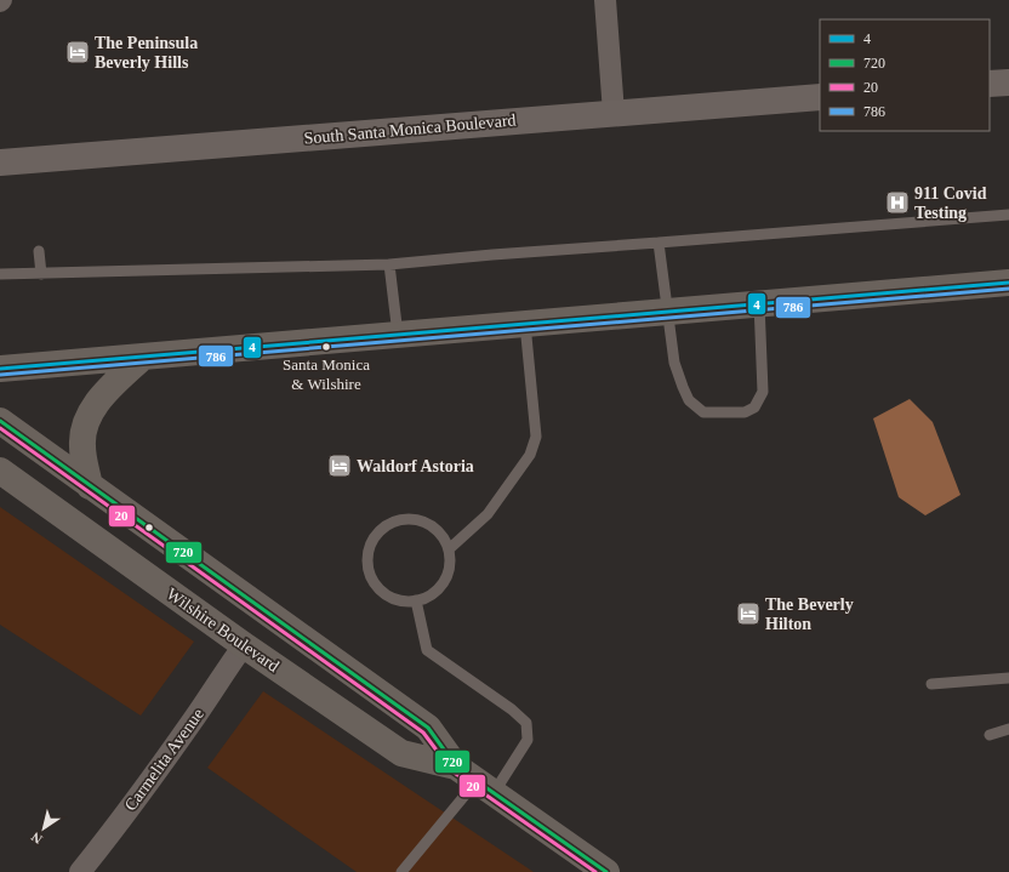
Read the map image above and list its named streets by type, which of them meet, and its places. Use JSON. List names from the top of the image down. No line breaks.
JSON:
{"streets":{"main road":["South Santa Monica Boulevard","Wilshire Boulevard"],"street":["Carmelita Avenue"]},"crossings":[["Wilshire Boulevard","Carmelita Avenue"]],"places":{"hotel":["The Peninsula Beverly Hills","Waldorf Astoria","The Beverly Hilton"],"hospital":["911 Covid Testing"],"other":["Santa Monica & Wilshire"]},"lines":["transit line 4","transit line 786","transit line 720","transit line 20"],"legend":["4","720","20","786"],"north":"bottom left"}
